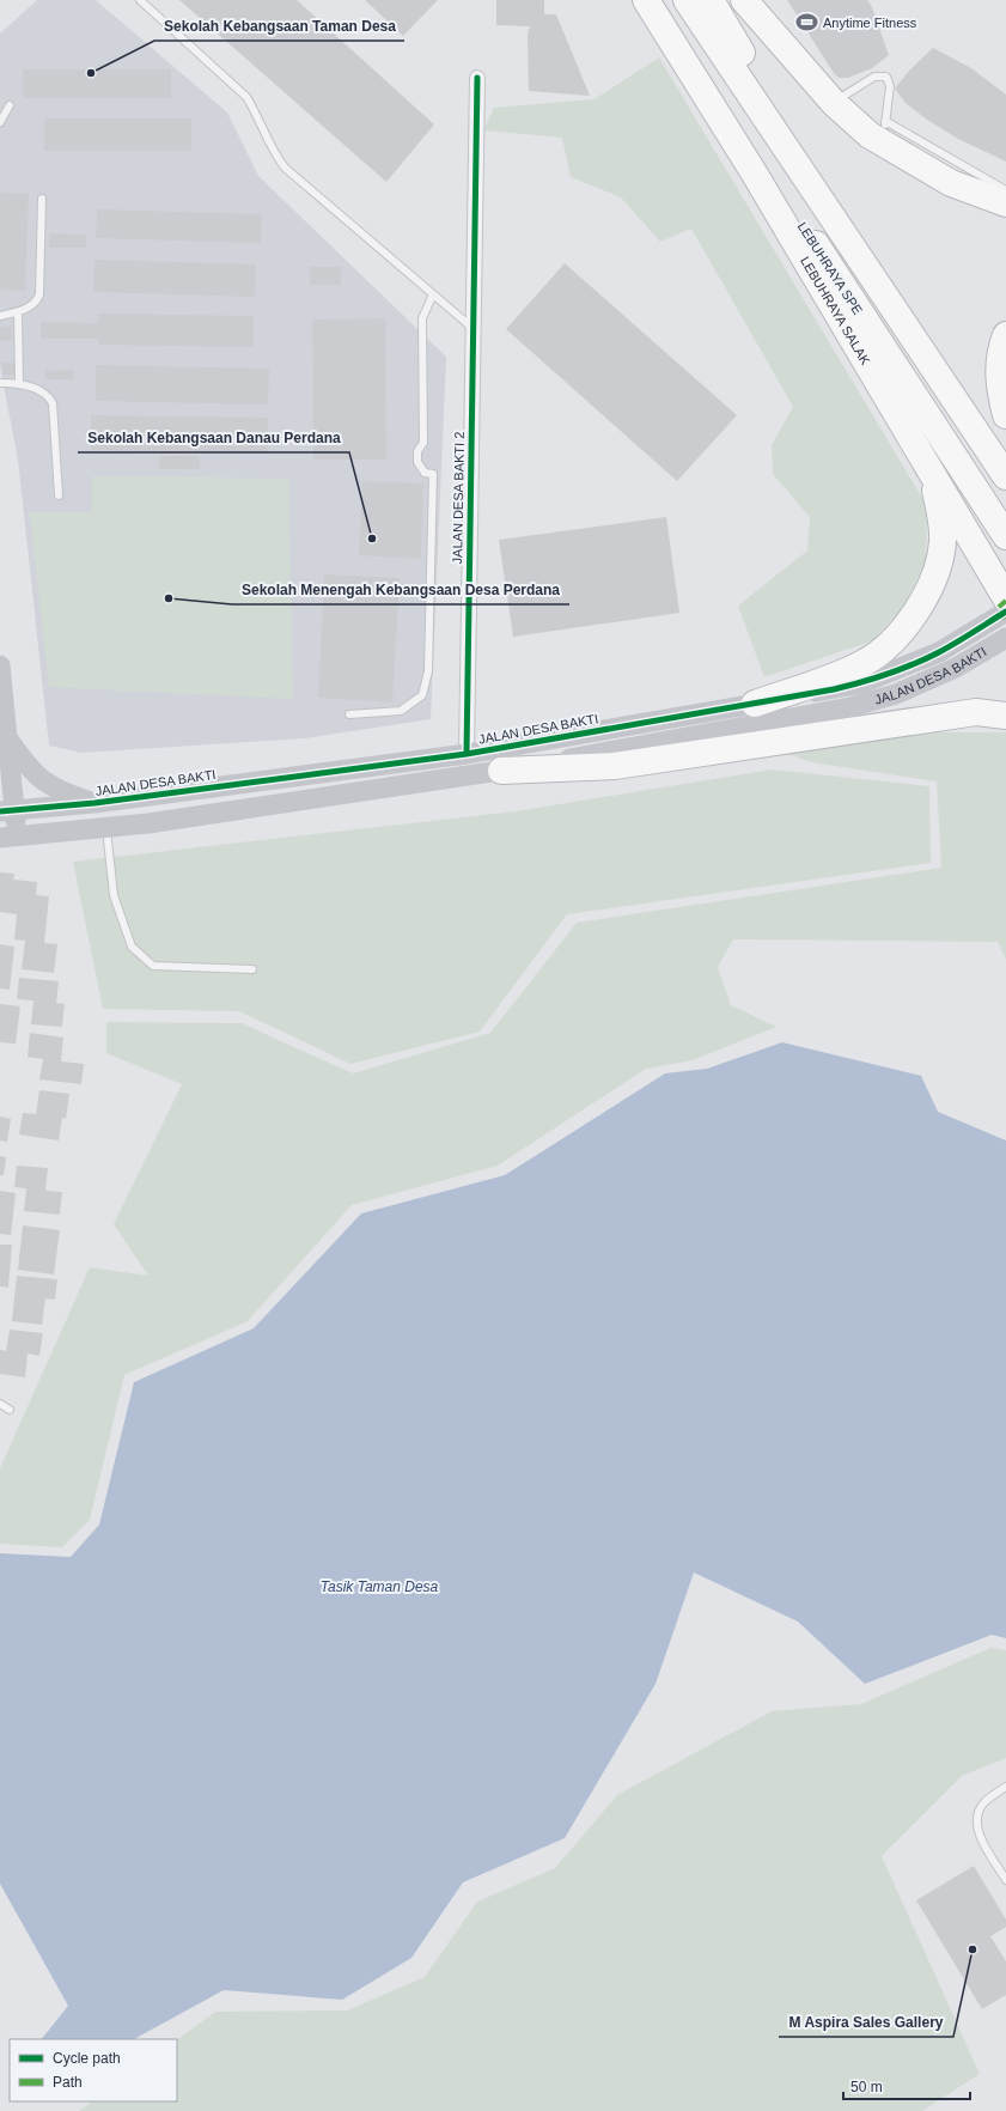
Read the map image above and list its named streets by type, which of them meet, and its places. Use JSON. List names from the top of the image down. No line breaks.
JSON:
{"streets":{"highway":["LEBUHRAYA SPE","LEBUHRAYA SALAK"],"street":["JALAN DESA BAKTI 2","JALAN DESA BAKTI"]},"crossings":[["JALAN DESA BAKTI 2","JALAN DESA BAKTI"]],"water":["Tasik Taman Desa"],"places":{"sports":["Anytime Fitness"],"other":["Sekolah Kebangsaan Taman Desa","Sekolah Kebangsaan Danau Perdana","Sekolah Menengah Kebangsaan Desa Perdana","M Aspira Sales Gallery"]},"legend":["Cycle path","Path"],"scale_bar":"50 m"}
